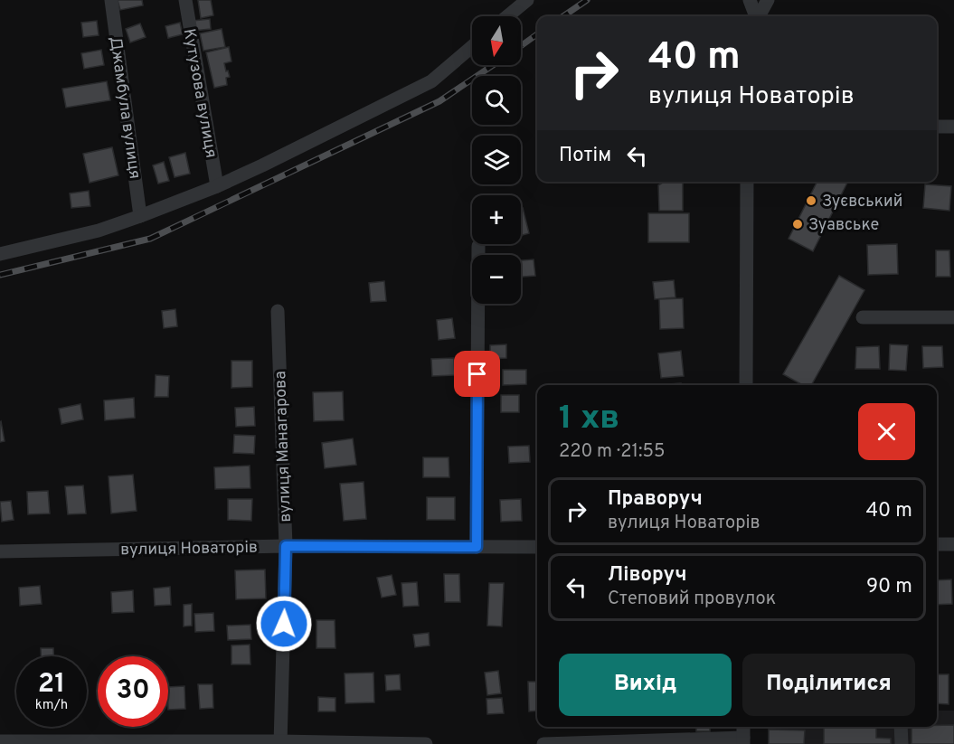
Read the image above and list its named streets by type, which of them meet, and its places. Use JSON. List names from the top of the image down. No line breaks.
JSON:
{"streets":{"street":["Кутузова вулиця","Джамбула вулиця","вулиця Манагарова","вулиця Новаторів"]},"crossings":[["вулиця Манагарова","вулиця Новаторів"]],"places":["Зуєвський","Зуавське"],"north":"bottom","page":{"map_buttons":["+","−"],"turn":["40 m","вулиця Новаторів"],"then":"Потім","heading":["1 хв","220 m · 21:55"],"list":[{"name":"Праворуч","note":"вулиця Новаторів","value":"40 m"},{"name":"Ліворуч","note":"Степовий провулок","value":"90 m"}],"buttons":["Вихід","Поділитися"],"speed":"21 km/h","limit":"30"}}
